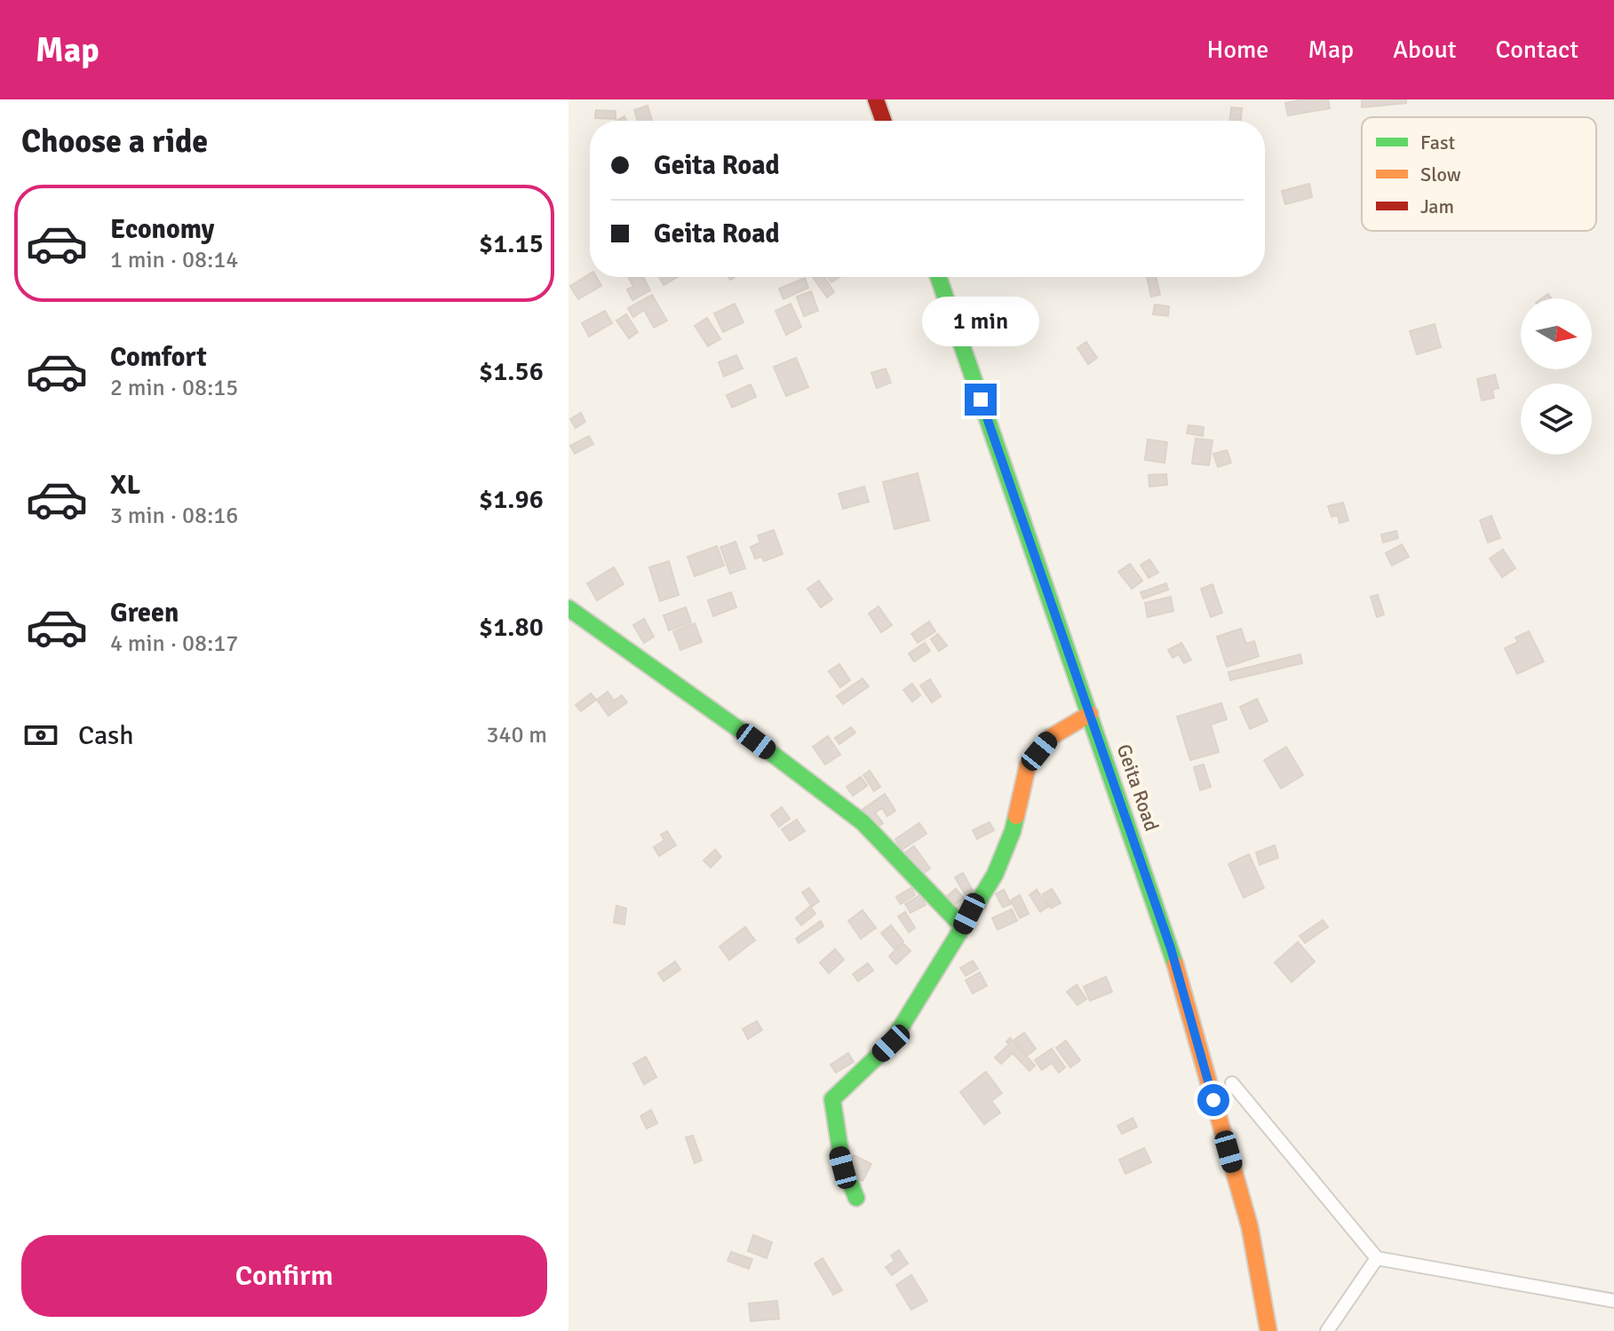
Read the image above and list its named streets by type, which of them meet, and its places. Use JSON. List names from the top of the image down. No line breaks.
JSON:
{"streets":{"main road":["Geita Road"]},"legend":["Fast","Slow","Jam"],"north":"right","page":{"header":"Map","nav":["Home","Map","About","Contact"],"heading":"Choose a ride","banner":["Geita Road","Geita Road"],"list":[{"name":"Economy","note":"1 min · 08:14","value":"$1.15"},{"name":"Comfort","note":"2 min · 08:15","value":"$1.56"},{"name":"XL","note":"3 min · 08:16","value":"$1.96"},{"name":"Green","note":"4 min · 08:17","value":"$1.80"}],"bubble":"1 min","pay":["Cash","340 m"],"buttons":"Confirm"}}
